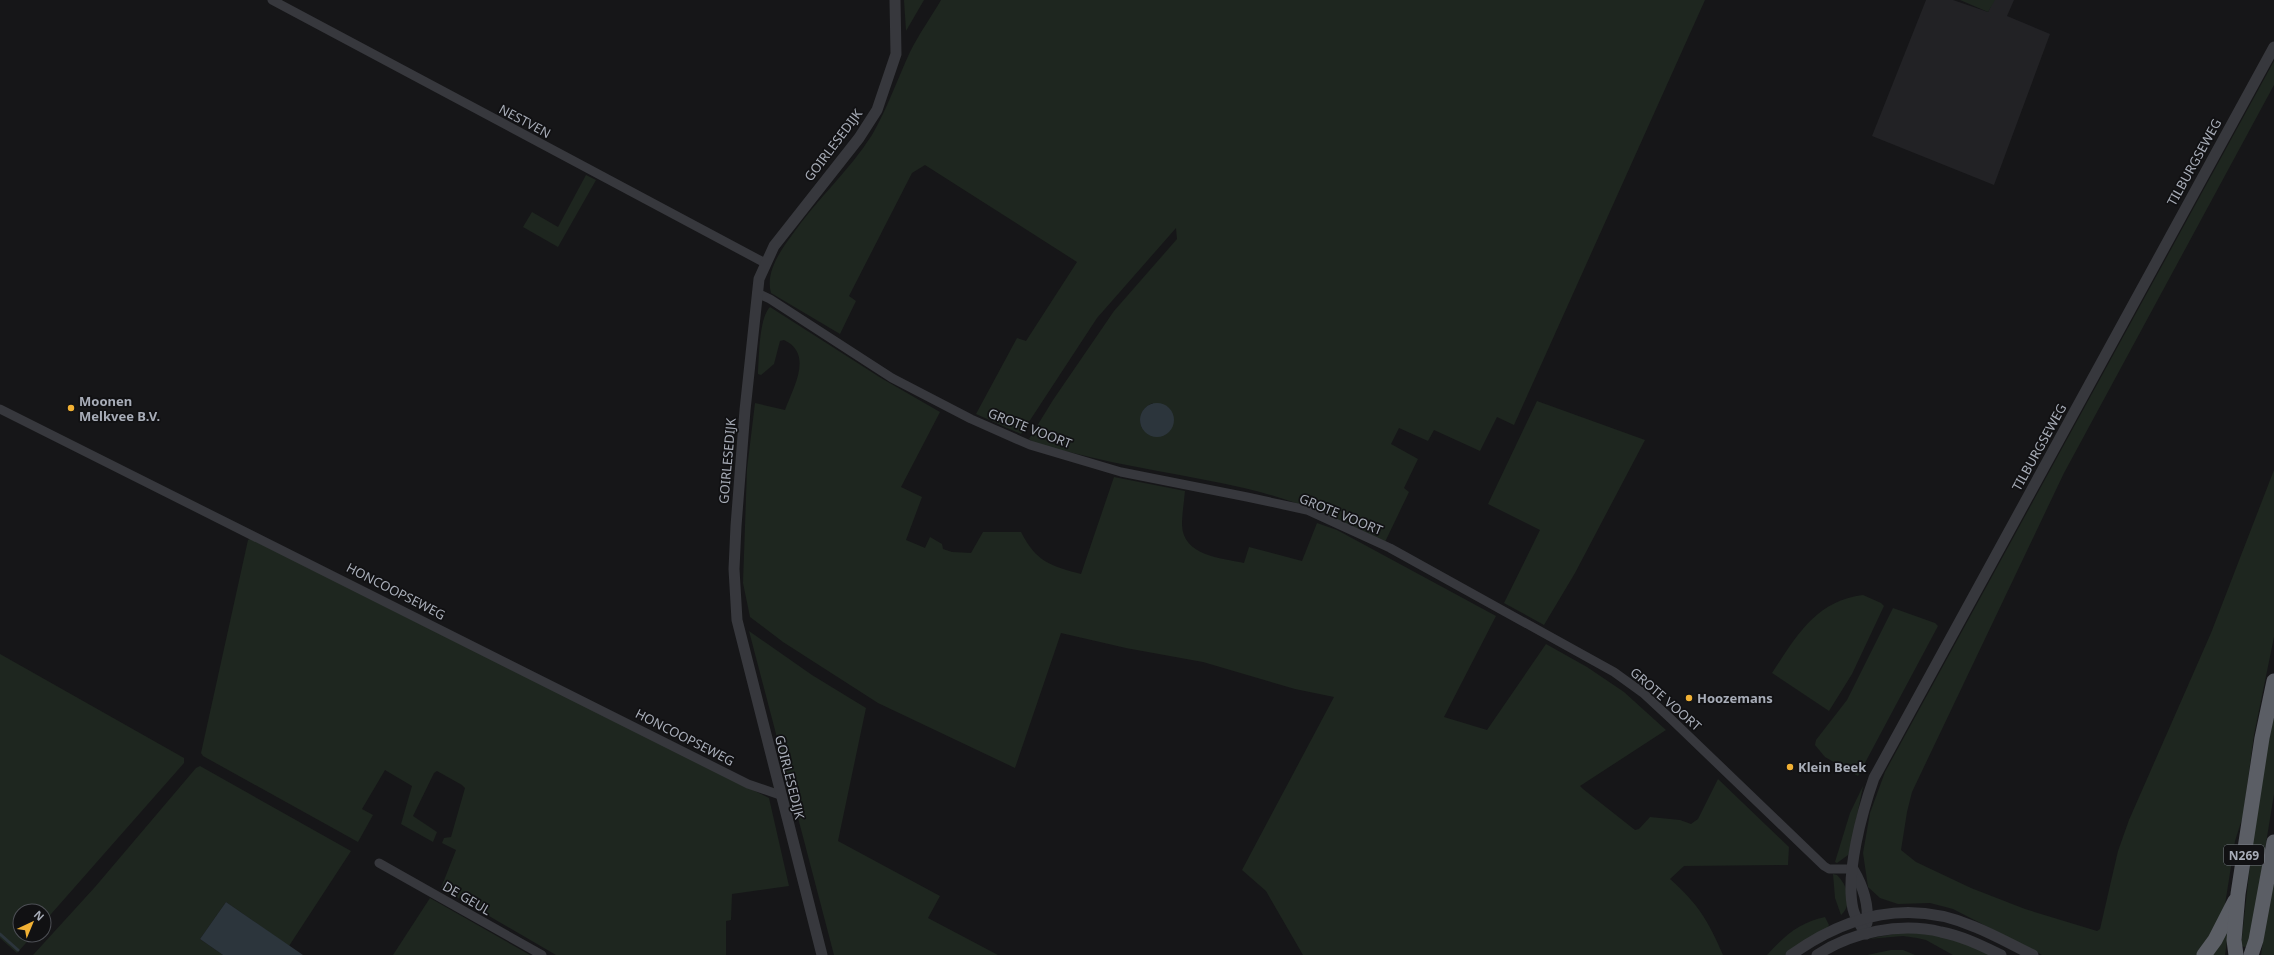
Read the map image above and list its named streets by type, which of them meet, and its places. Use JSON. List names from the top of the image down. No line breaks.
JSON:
{"streets":{"highway":["N269"],"street":["NESTVEN","GOIRLESEDIJK","TILBURGSEWEG","GROTE VOORT","HONCOOPSEWEG","DE GEUL"]},"crossings":[["NESTVEN","GOIRLESEDIJK"],["GOIRLESEDIJK","GROTE VOORT"],["GOIRLESEDIJK","HONCOOPSEWEG"],["TILBURGSEWEG","GROTE VOORT"]],"places":["Moonen Melkvee B.V.","Hoozemans","Klein Beek"],"north":"top right"}
